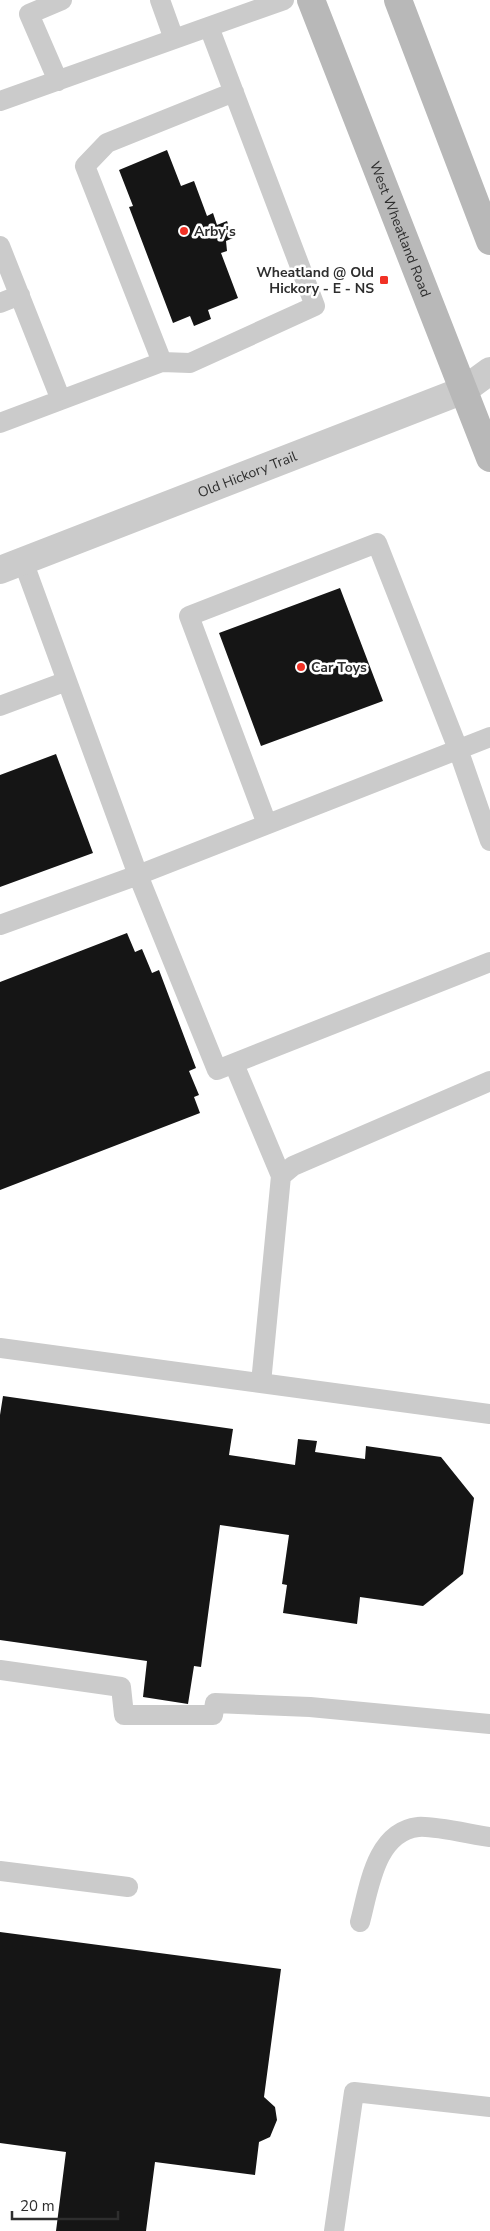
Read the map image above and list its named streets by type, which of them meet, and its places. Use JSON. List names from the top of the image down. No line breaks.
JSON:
{"streets":{"main road":["West Wheatland Road"],"street":["Old Hickory Trail"]},"crossings":[["West Wheatland Road","Old Hickory Trail"]],"places":{"other":["Arby's","Car Toys"],"transit":["Wheatland @ Old Hickory - E - NS"]},"scale_bar":"20 m"}
